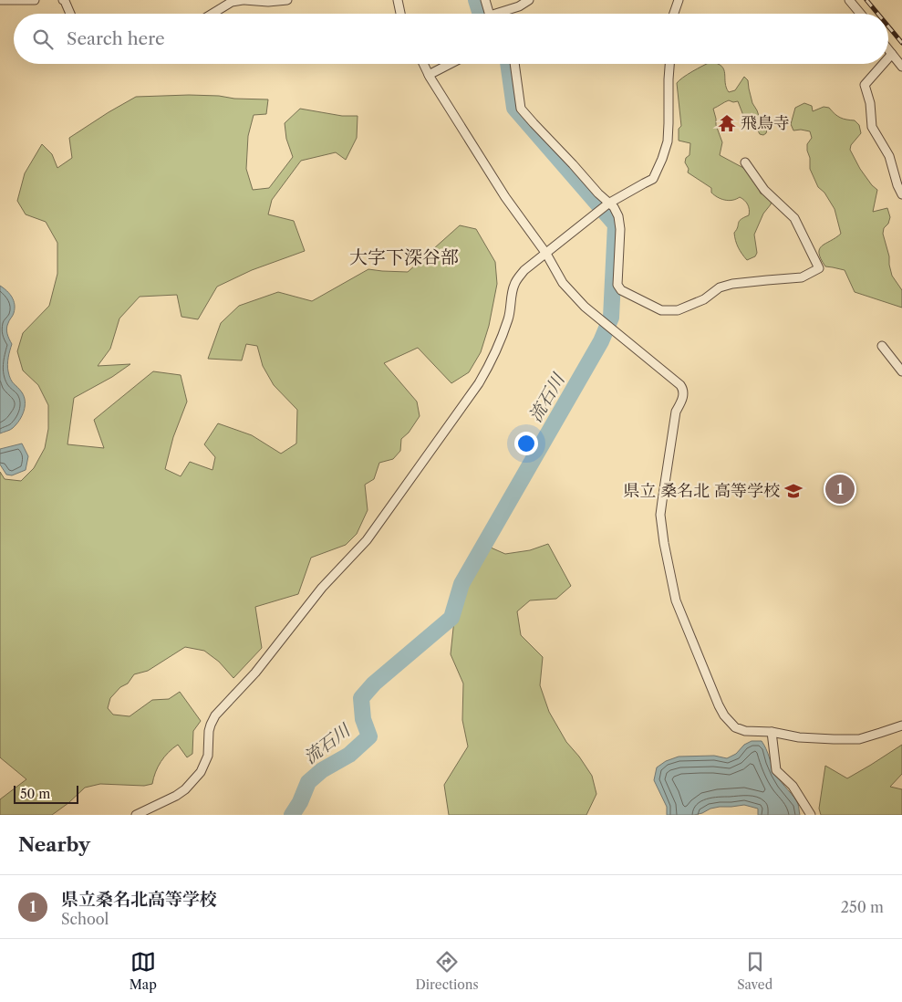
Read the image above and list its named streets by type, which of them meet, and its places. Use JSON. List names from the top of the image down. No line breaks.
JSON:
{"districts":["大字下深谷部"],"water":["流石川"],"places":{"temple":["飛鳥寺"],"school or university":["県立 桑名北 高等学校"]},"scale_bar":"50 m","page":{"search":"Search here","pins":"1","scale":"50 m","heading":"Nearby","list":[{"mark":"1","name":"県立桑名北高等学校","note":"School","value":"250 m"}],"nav":["Map","Directions","Saved"]}}
